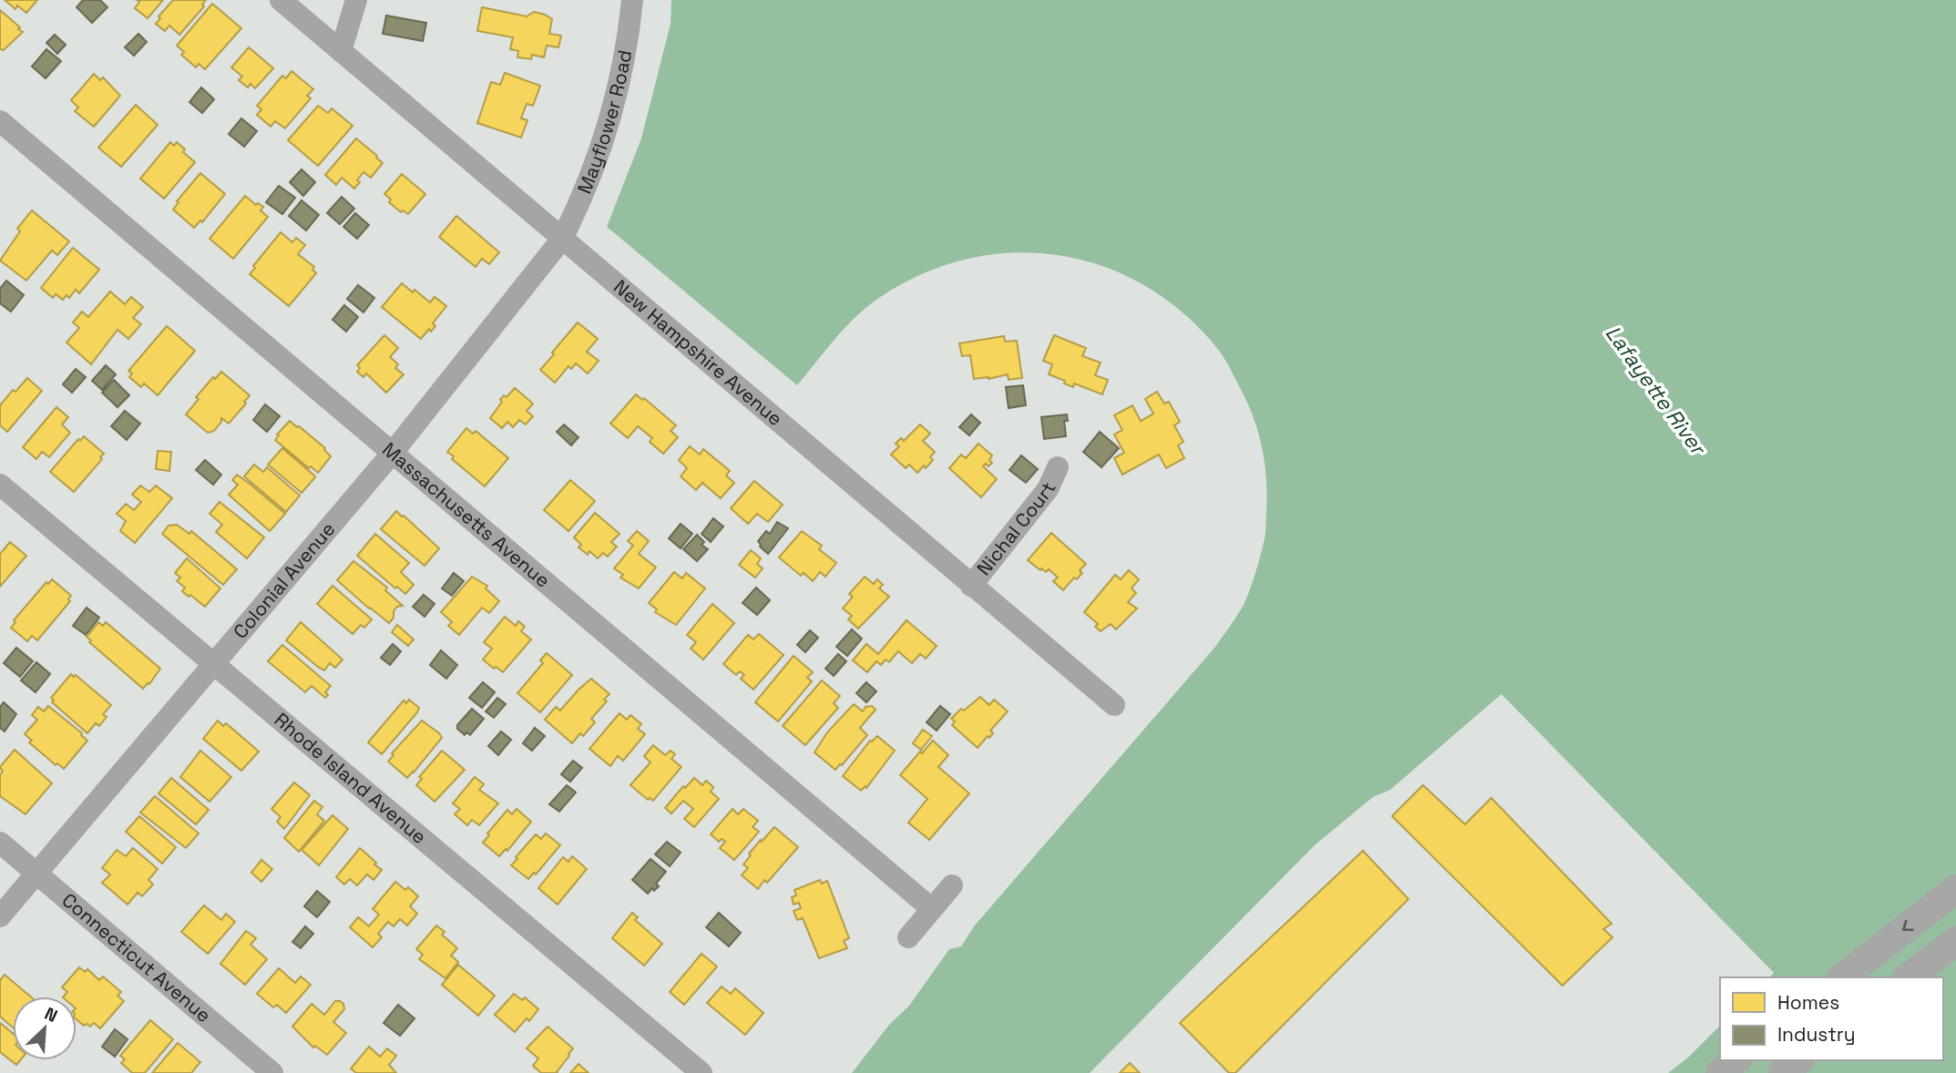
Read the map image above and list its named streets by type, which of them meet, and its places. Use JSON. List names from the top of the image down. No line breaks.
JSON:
{"streets":{"street":["Mayflower Road","New Hampshire Avenue","Massachusetts Avenue","Nichal Court","Colonial Avenue","Rhode Island Avenue","Connecticut Avenue"]},"crossings":[["Mayflower Road","New Hampshire Avenue"],["Mayflower Road","Colonial Avenue"],["New Hampshire Avenue","Nichal Court"],["New Hampshire Avenue","Colonial Avenue"],["Massachusetts Avenue","Colonial Avenue"],["Colonial Avenue","Rhode Island Avenue"],["Colonial Avenue","Connecticut Avenue"]],"water":["Lafayette River"],"legend":["Homes","Industry"],"north":"top right"}
